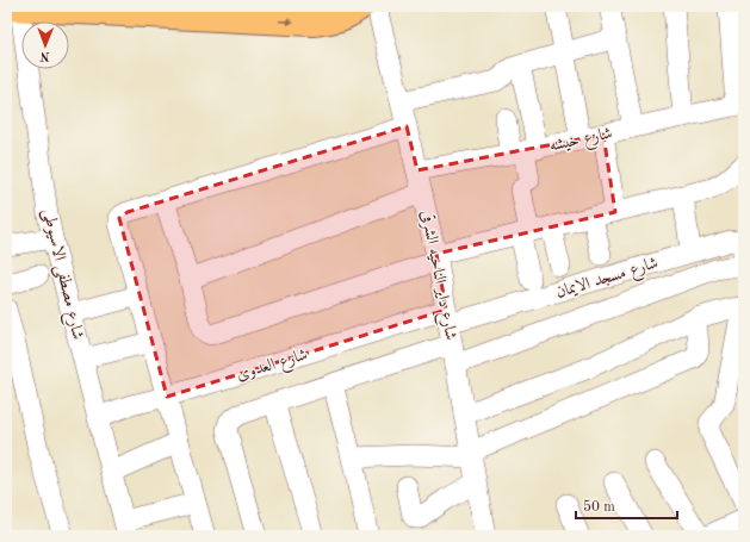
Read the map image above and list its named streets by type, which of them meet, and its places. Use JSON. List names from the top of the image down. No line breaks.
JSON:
{"streets":{"street":["شارع خيشه","شارع مصطفى الاسيوطى","شارع داير الناحيه الشرقى","شارع مسجد الايمان","شارع العدوى"]},"crossings":[["شارع خيشه","شارع داير الناحيه الشرقى"],["شارع مصطفى الاسيوطى","شارع العدوى"],["شارع داير الناحيه الشرقى","شارع مسجد الايمان"],["شارع داير الناحيه الشرقى","شارع العدوى"],["شارع مسجد الايمان","شارع العدوى"]],"scale_bar":"50 m","north":"bottom"}
